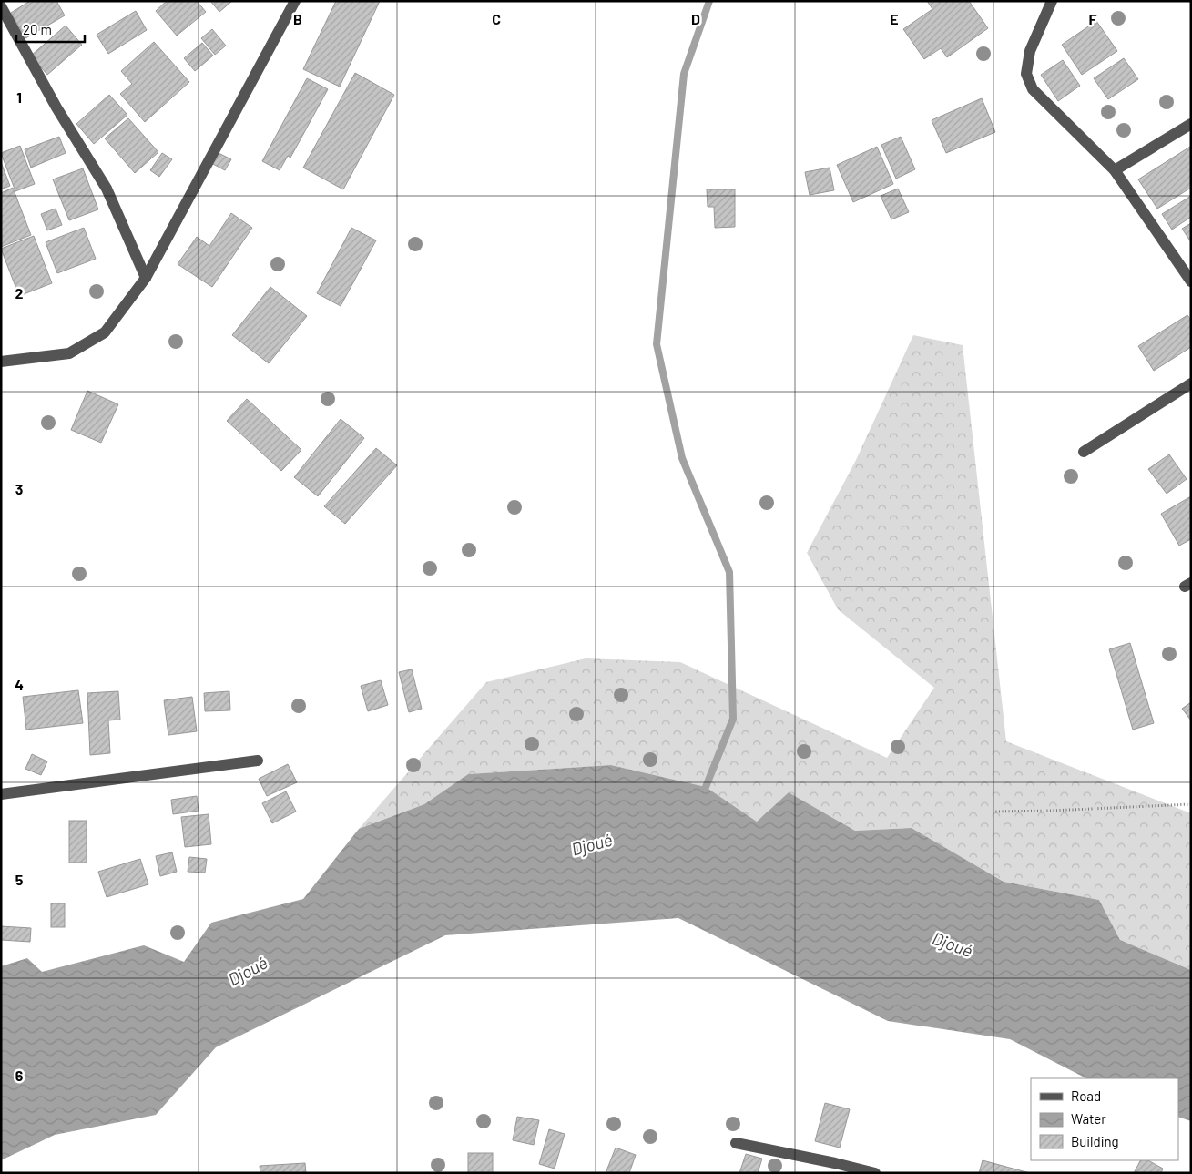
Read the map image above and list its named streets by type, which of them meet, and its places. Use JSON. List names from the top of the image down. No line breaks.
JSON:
{"water":["Djoué"],"legend":["Road","Water","Building"],"scale_bar":"20 m","grid":{"columns":["B","C","D","E","F"],"rows":["1","2","3","4","5","6"]}}
